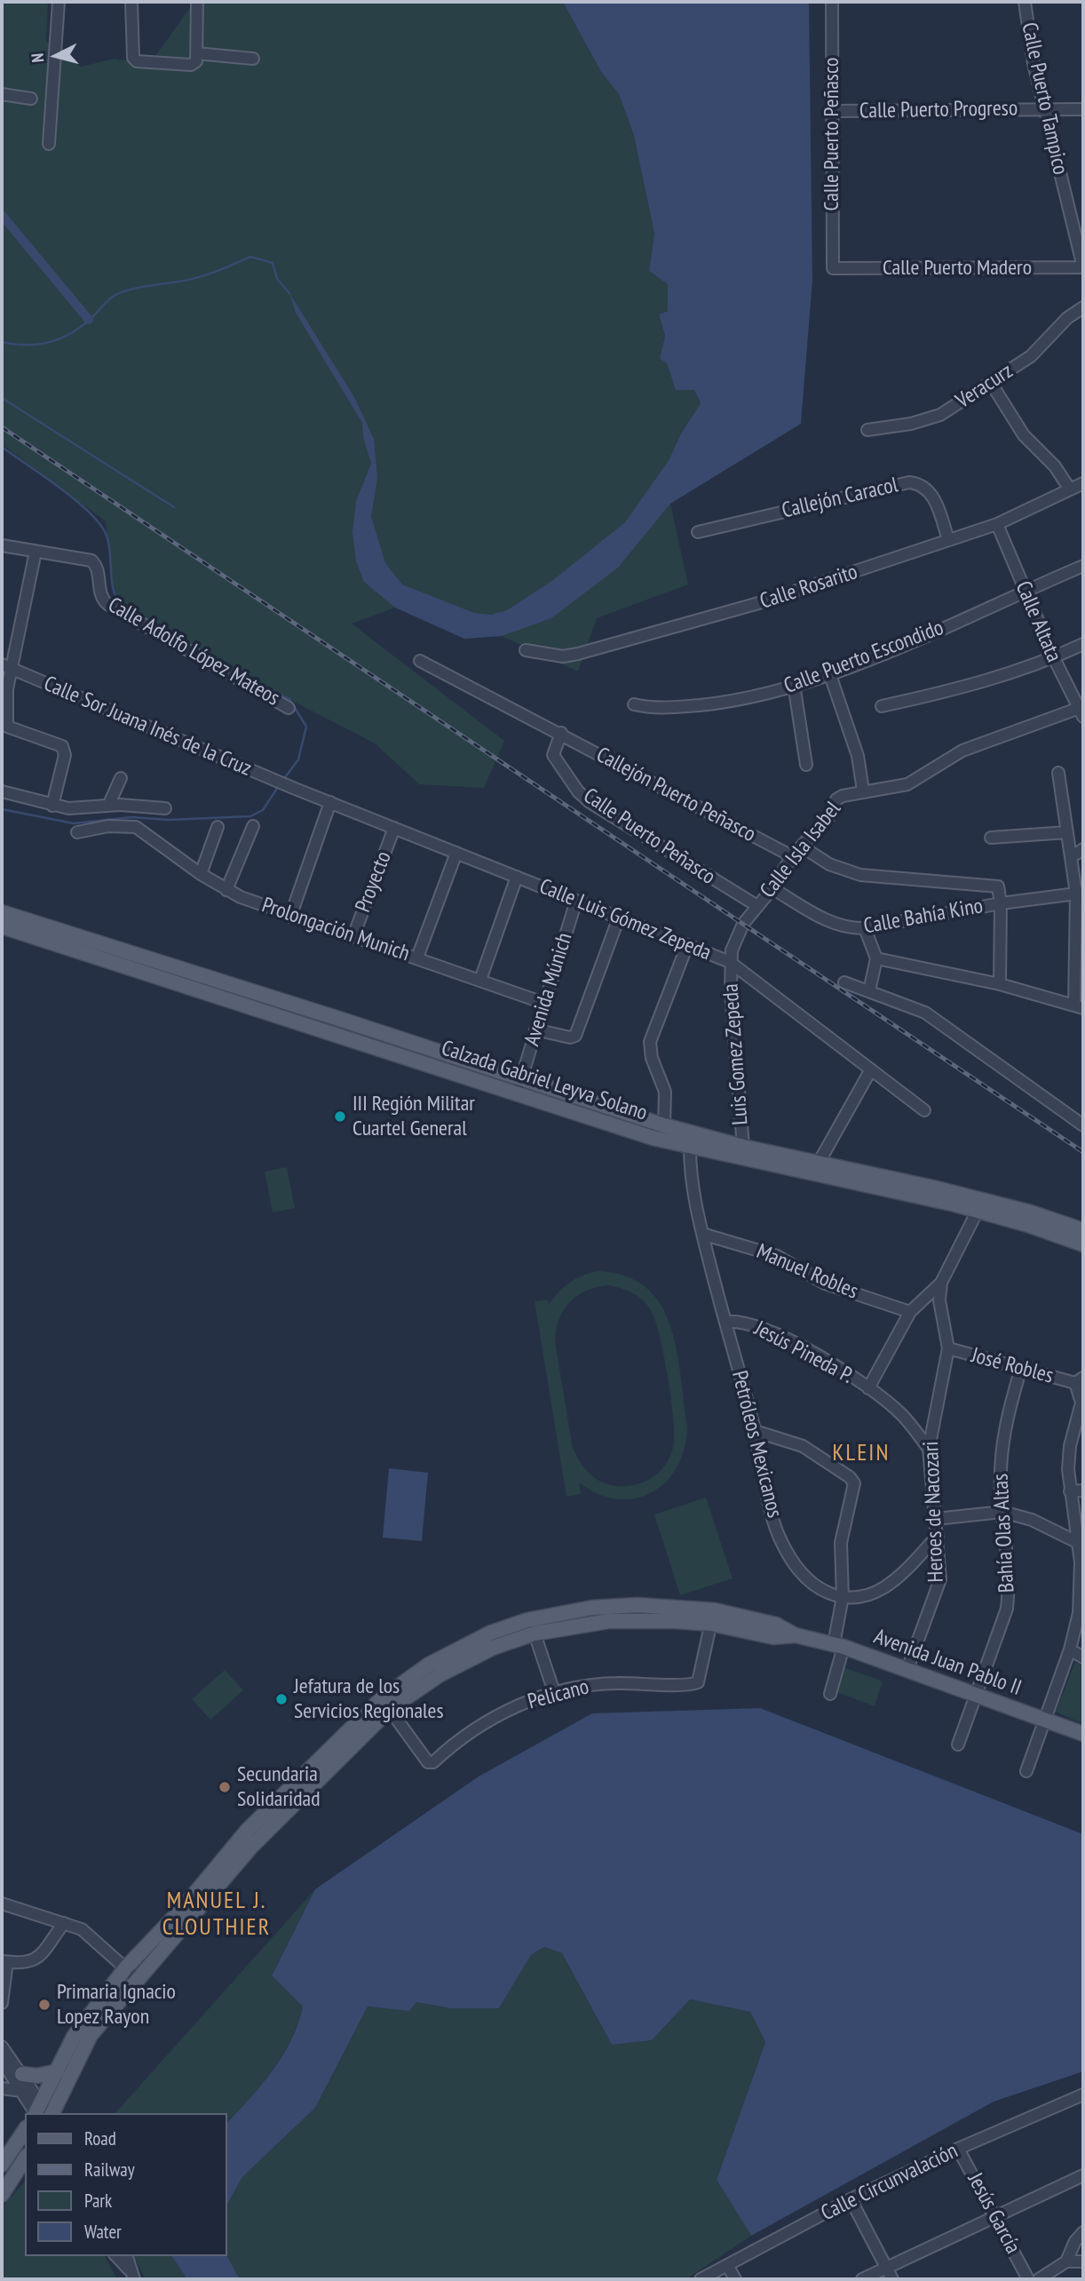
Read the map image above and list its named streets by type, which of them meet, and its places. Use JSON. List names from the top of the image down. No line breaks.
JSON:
{"streets":{"main road":["Calzada Gabriel Leyva Solano","Avenida Juan Pablo II"],"street":["Calle Puerto Tampico","Calle Puerto Progreso","Calle Puerto Peñasco","Calle Puerto Madero","Veracurz","Callejón Caracol","Calle Rosarito","Calle Altata","Calle Adolfo López Mateos","Calle Puerto Escondido","Calle Sor Juana Inés de la Cruz","Callejón Puerto Peñasco","Calle Isla Isabel","Proyecto","Calle Bahía Kino","Calle Luis Gómez Zepeda","Prolongación Munich","Avenida Múnich","Luis Gomez Zepeda","Manuel Robles","Jesús Pineda P.","José Robles","Petróleos Mexicanos","Heroes de Nacozari","Bahía Olas Altas","Pelicano","Calle Circunvalación","Jesús García"]},"crossings":[["Calle Puerto Tampico","Calle Puerto Progreso"],["Calle Puerto Tampico","Calle Puerto Madero"],["Calle Puerto Progreso","Calle Puerto Peñasco"],["Calle Puerto Peñasco","Calle Puerto Madero"],["Calle Puerto Peñasco","Callejón Puerto Peñasco"],["Calle Puerto Peñasco","Calle Isla Isabel"],["Callejón Caracol","Calle Rosarito"],["Calle Rosarito","Calle Altata"],["Calle Altata","Calle Puerto Escondido"],["Calle Altata","Calle Isla Isabel"],["Calle Sor Juana Inés de la Cruz","Calle Luis Gómez Zepeda"],["Callejón Puerto Peñasco","Calle Isla Isabel"],["Calle Isla Isabel","Calle Bahía Kino"],["Calle Isla Isabel","Calle Luis Gómez Zepeda"],["Calle Isla Isabel","Luis Gomez Zepeda"],["Proyecto","Calle Luis Gómez Zepeda"],["Proyecto","Prolongación Munich"],["Calle Luis Gómez Zepeda","Avenida Múnich"],["Calle Luis Gómez Zepeda","Luis Gomez Zepeda"],["Prolongación Munich","Avenida Múnich"],["Avenida Múnich","Calzada Gabriel Leyva Solano"],["Luis Gomez Zepeda","Calzada Gabriel Leyva Solano"],["Calzada Gabriel Leyva Solano","Petróleos Mexicanos"],["Calzada Gabriel Leyva Solano","Heroes de Nacozari"],["Manuel Robles","Petróleos Mexicanos"],["Jesús Pineda P.","Petróleos Mexicanos"],["Jesús Pineda P.","Heroes de Nacozari"],["José Robles","Heroes de Nacozari"],["José Robles","Bahía Olas Altas"],["Heroes de Nacozari","Avenida Juan Pablo II"],["Bahía Olas Altas","Avenida Juan Pablo II"],["Avenida Juan Pablo II","Pelicano"],["Calle Circunvalación","Jesús García"]],"districts":["KLEIN","MANUEL J. CLOUTHIER"],"places":["III Región Militar Cuartel General","Jefatura de los Servicios Regionales","Secundaria Solidaridad","Primaria Ignacio Lopez Rayon"],"legend":["Road","Railway","Park","Water"],"north":"left"}
